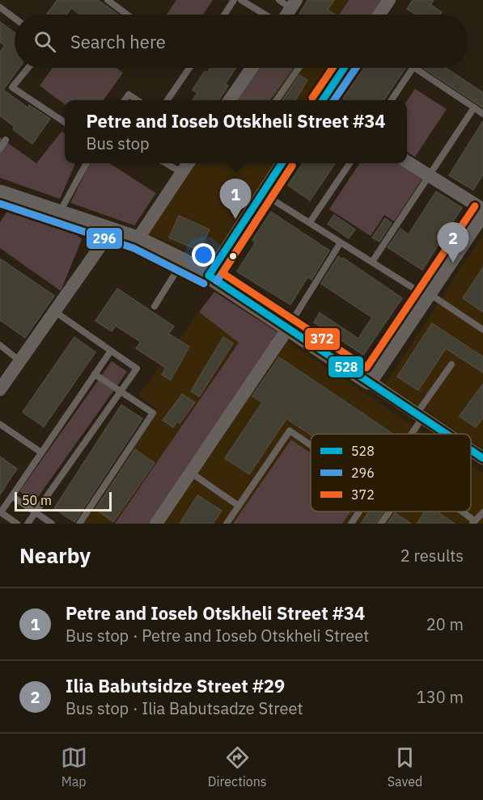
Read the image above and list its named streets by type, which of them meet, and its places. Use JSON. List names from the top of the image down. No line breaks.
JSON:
{"lines":["transit line 528","transit line 296","transit line 372"],"legend":["528","296","372"],"scale_bar":"50 m","page":{"search":"Search here","popup":["Petre and Ioseb Otskheli Street #34","Bus stop"],"pins":["1","2"],"scale":"50 m","heading":["Nearby","2 results"],"list":[{"mark":"1","name":"Petre and Ioseb Otskheli Street #34","note":"Bus stop · Petre and Ioseb Otskheli Street","value":"20 m"},{"mark":"2","name":"Ilia Babutsidze Street #29","note":"Bus stop · Ilia Babutsadze Street","value":"130 m"}],"nav":["Map","Directions","Saved"]}}
